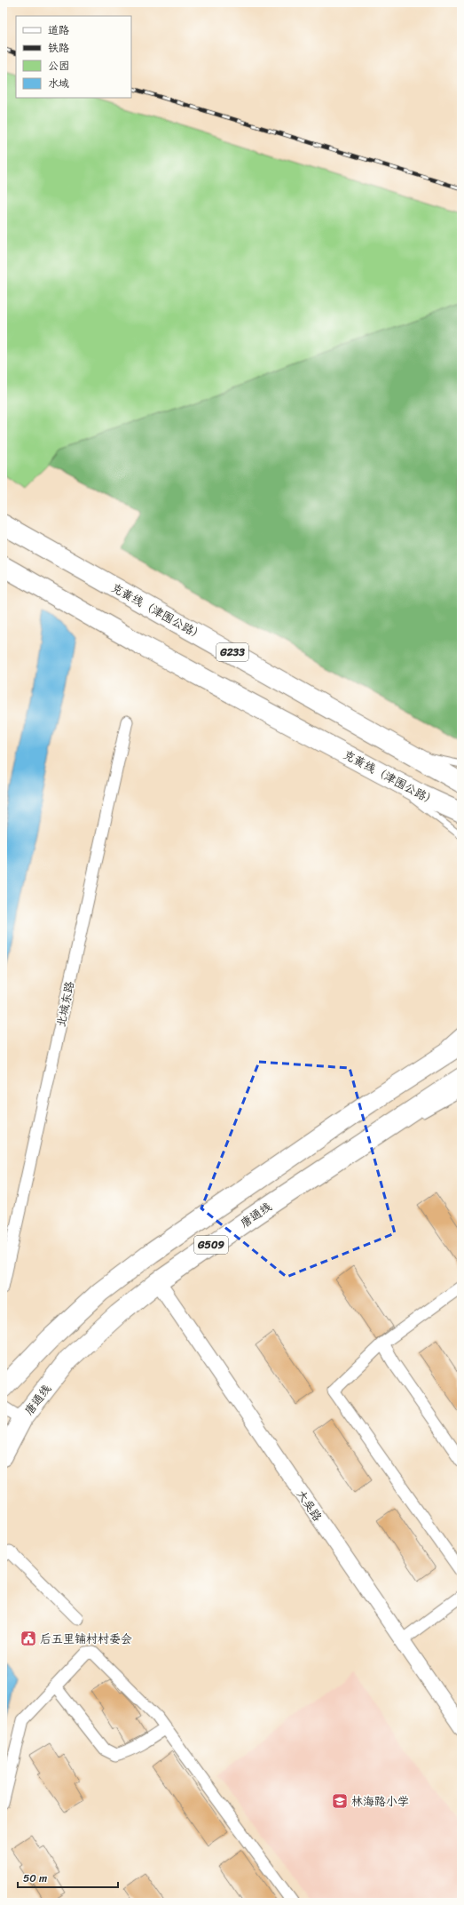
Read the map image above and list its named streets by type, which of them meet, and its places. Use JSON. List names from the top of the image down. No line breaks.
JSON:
{"streets":{"highway":["克黄线（津围公路）","G233","唐通线","G509"],"street":["北城东路","大吴路"]},"crossings":[["唐通线","大吴路"]],"places":{"public building":["后五里铺村村委会"],"school or university":["林海路小学"]},"legend":["道路","铁路","公园","水域"],"scale_bar":"50 m"}
